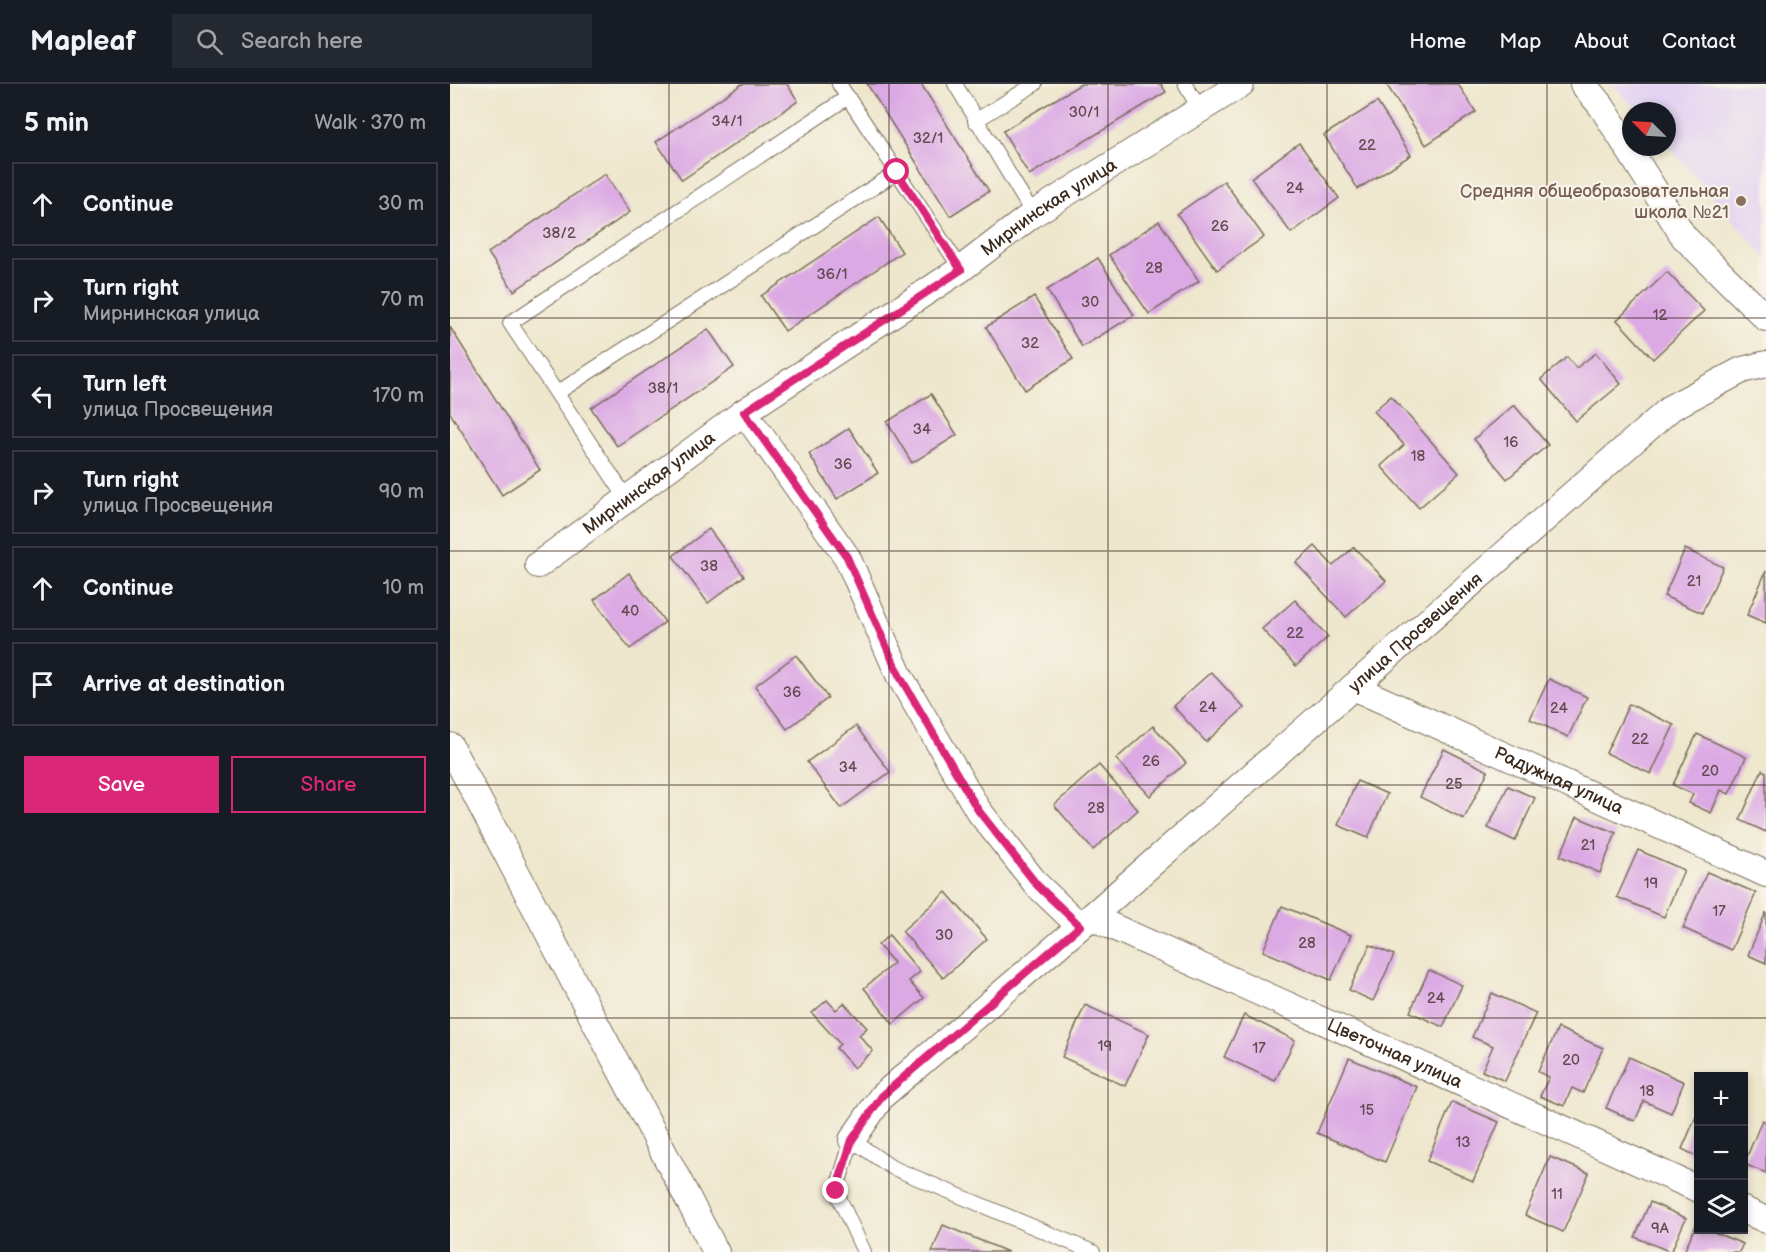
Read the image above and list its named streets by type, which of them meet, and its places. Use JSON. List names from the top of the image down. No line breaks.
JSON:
{"streets":{"street":["Мирнинская улица","улица Просвещения","Радужная улица","Цветочная улица"]},"crossings":[["улица Просвещения","Радужная улица"],["улица Просвещения","Цветочная улица"]],"places":["Средняя общеобразовательная школа №21"],"house_numbers":["30/1","34/1","32/1","22","24","26","38/2","28","36/1","30","12","32","38/1","34","16","18","36","38","21","40","22","36","24","24","22","26","34","20","25","28","21","19","17","30","28","24","19","17","20","18","15","13","11","9А"],"north":"top left","page":{"header":"Mapleaf","search":"Search here","nav":["Home","Map","About","Contact"],"heading":["5 min","Walk · 370 m"],"list":[["Continue","30 m"],["Turn right","Мирнинская улица","70 m"],["Turn left","улица Просвещения","170 m"],["Turn right","улица Просвещения","90 m"],["Continue","10 m"],"Arrive at destination"],"buttons":["Save","Share"],"map_buttons":["+","−"]}}
